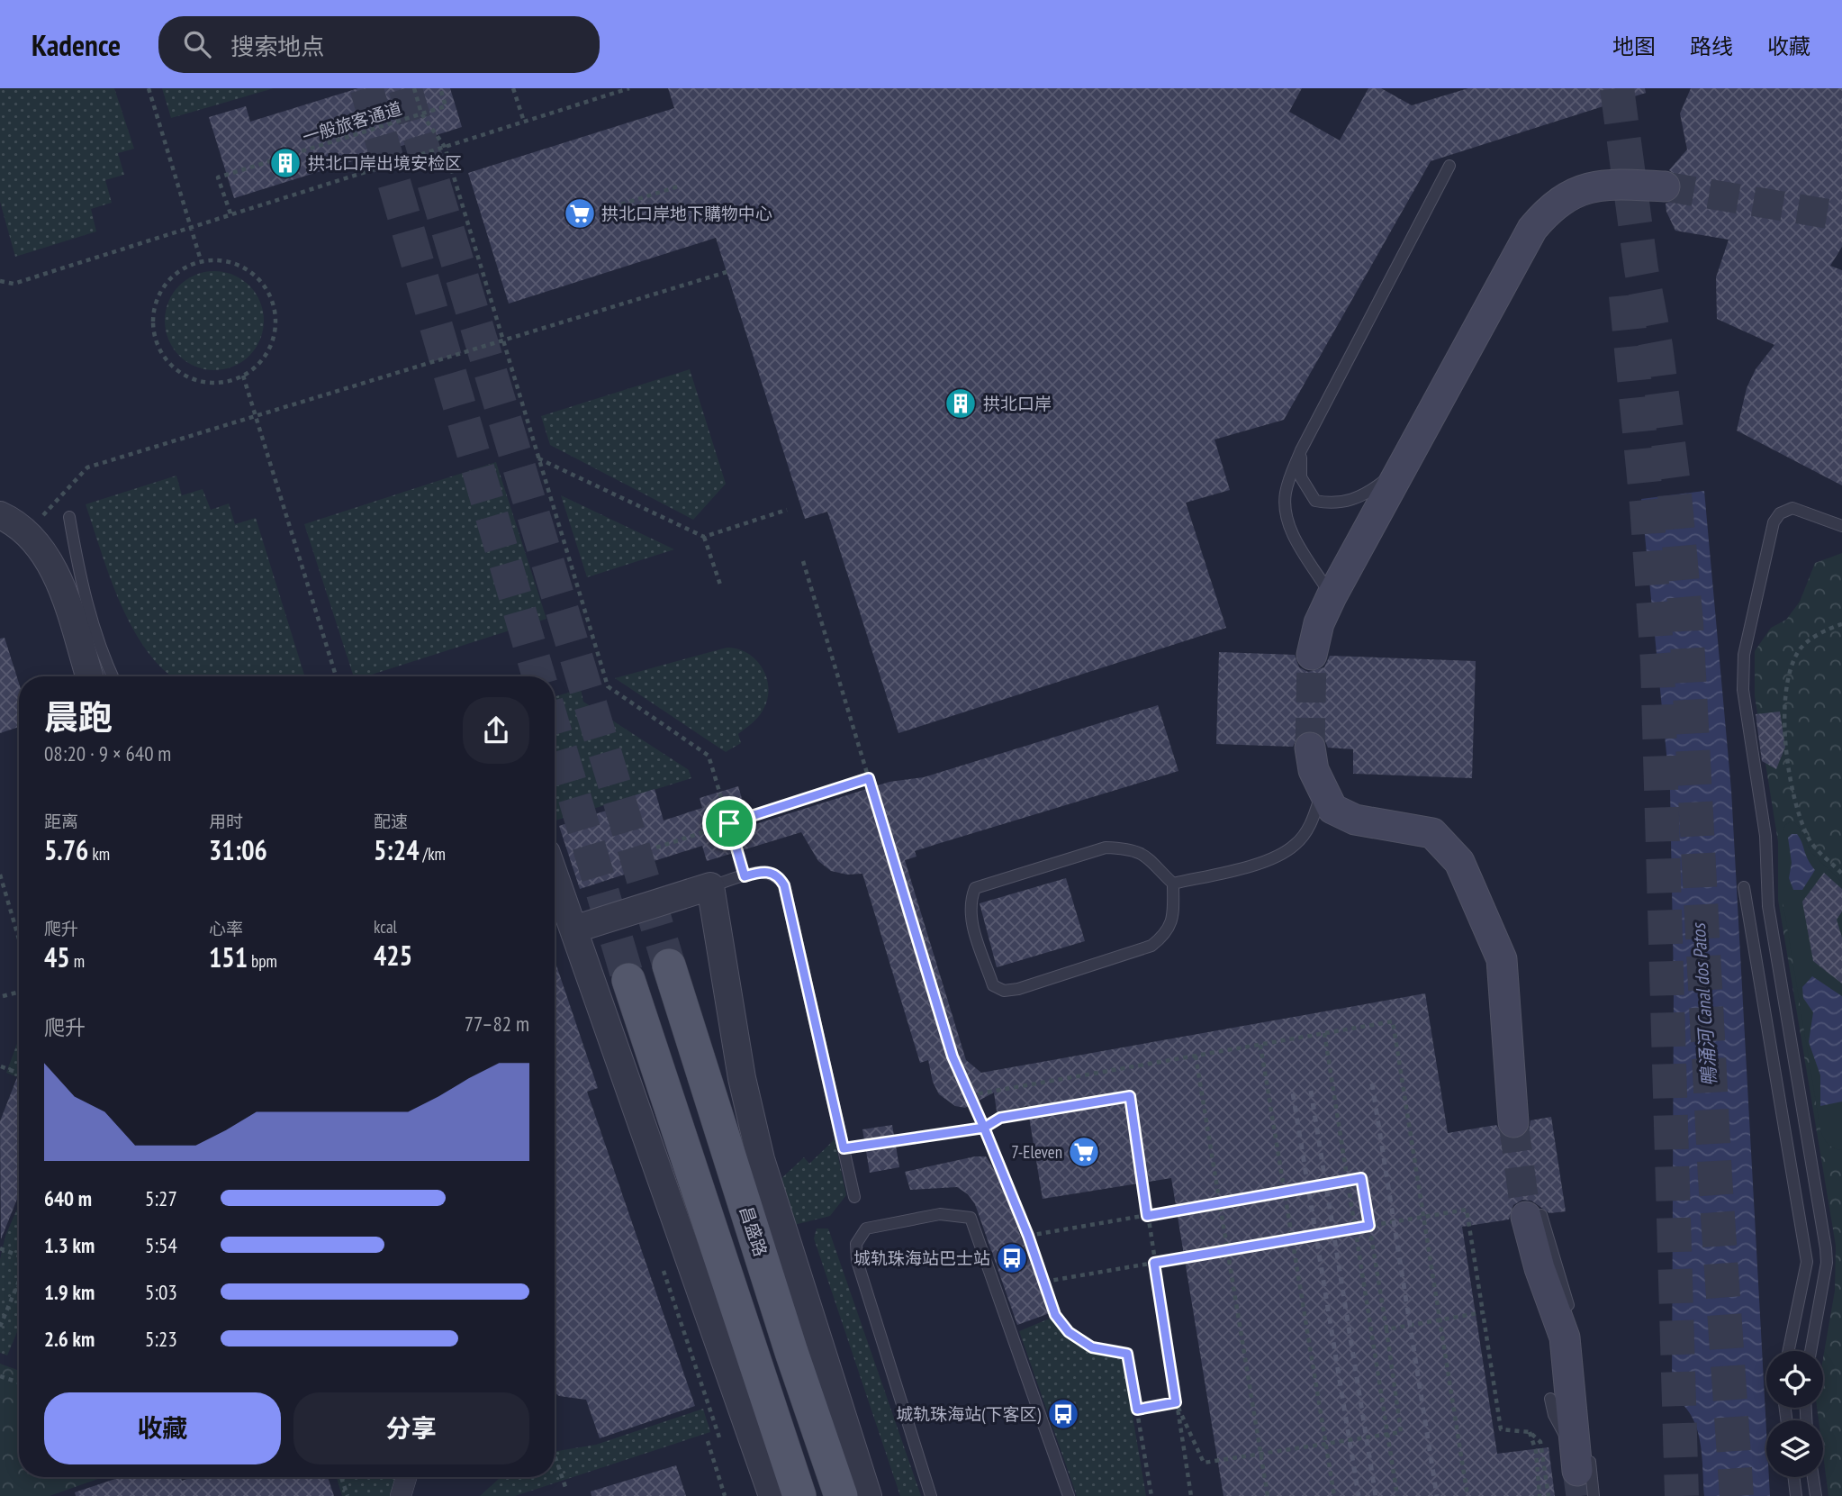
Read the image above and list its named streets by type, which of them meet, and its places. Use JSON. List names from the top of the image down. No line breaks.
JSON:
{"streets":{"main road":["昌盛路"],"path":["一般旅客通道"]},"water":["鴨涌河 Canal dos Patos"],"places":{"building":["拱北口岸出境安检区","拱北口岸"],"supermarket":["拱北口岸地下購物中心","7-Eleven"],"bus stop":["城轨珠海站巴士站","城轨珠海站(下客区)"]},"page":{"header":"Kadence","search":"搜索地点","nav":["地图","路线","收藏"],"heading":["晨跑","08:20 · 9 × 640 m"],"stats":[["距离","5.76 km"],["用时","31:06"],["配速","5:24 /km"],["爬升","45 m"],["心率","151 bpm"],["kcal","425"]],"chart":["爬升","77–82 m"],"list":[{"name":"640 m","note":"5:27"},{"name":"1.3 km","note":"5:54"},{"name":"1.9 km","note":"5:03"},{"name":"2.6 km","note":"5:23"}],"buttons":["收藏","分享"]}}
